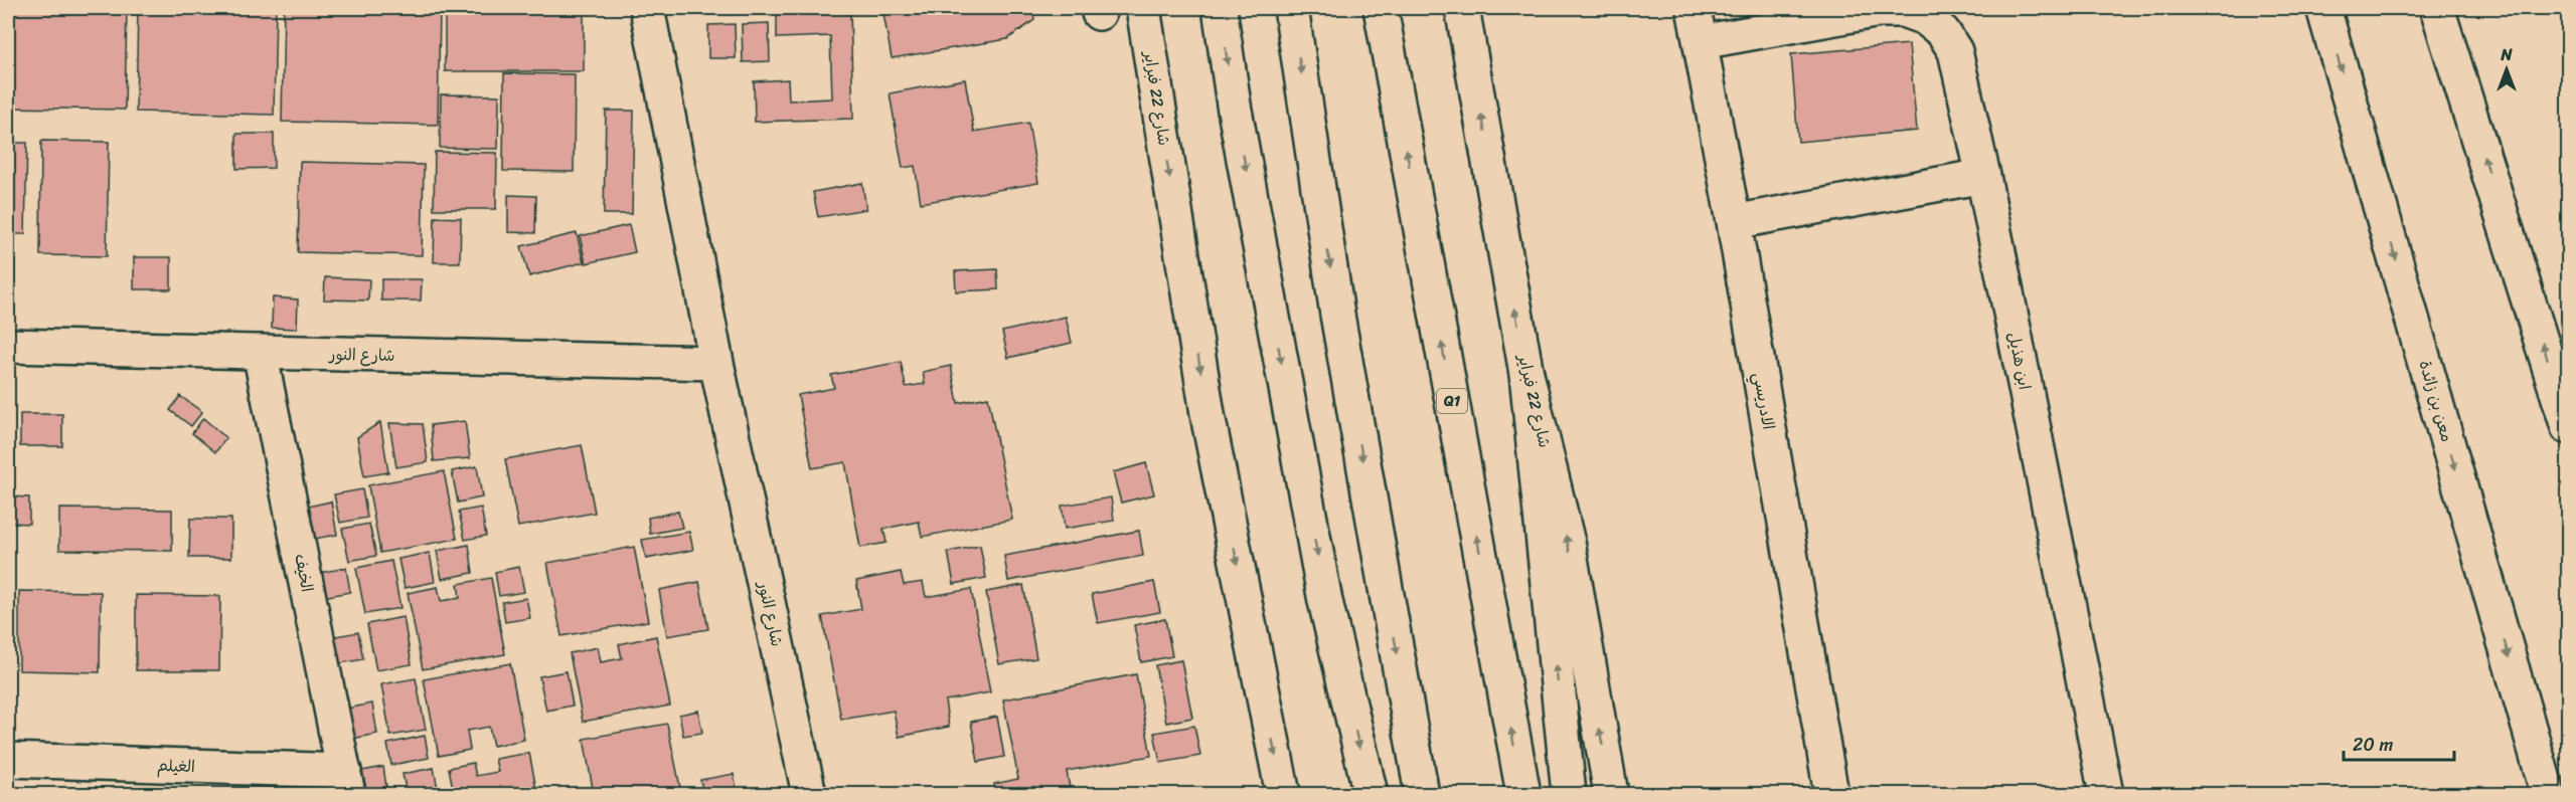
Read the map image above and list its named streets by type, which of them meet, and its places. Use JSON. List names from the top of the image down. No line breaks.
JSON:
{"streets":{"main road":["شارع 22 فبراير","شارع النور","ابن هذيل","Q1","الادريسي","معن بن زائدة","الخيف","الغيلم"]},"crossings":[["شارع النور","الخيف"],["ابن هذيل","الادريسي"],["الخيف","الغيلم"]],"scale_bar":"20 m","north":"top"}
